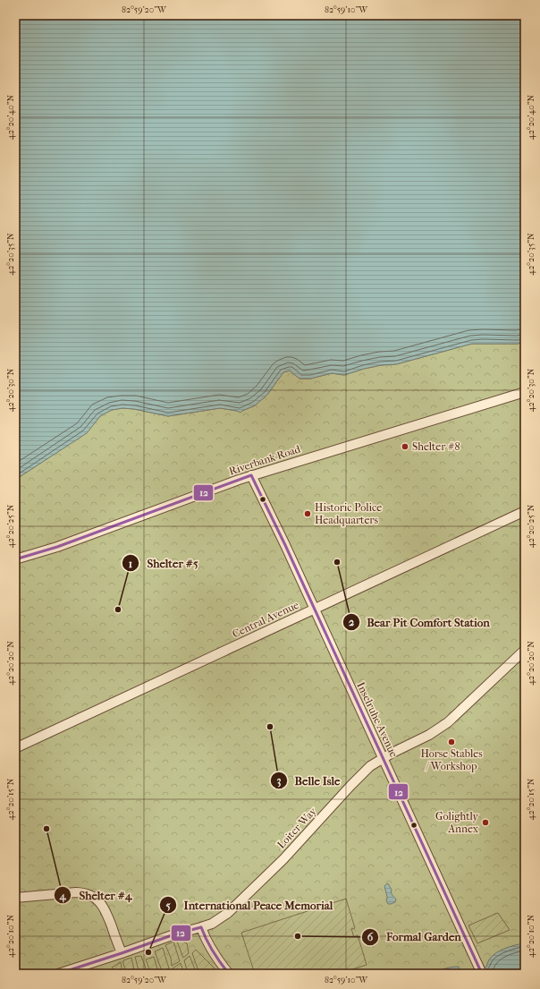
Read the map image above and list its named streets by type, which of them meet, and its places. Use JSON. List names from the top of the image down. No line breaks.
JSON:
{"streets":{"street":["Riverbank Road","Central Avenue","Inselruhe Avenue","Loiter Way"]},"crossings":[["Riverbank Road","Inselruhe Avenue"],["Central Avenue","Inselruhe Avenue"],["Inselruhe Avenue","Loiter Way"]],"places":["Shelter #8","Historic Police Headquarters","Bear Pit Comfort Station","Shelter #5","Belle Isle","Horse Stables / Workshop","Golightly Annex","Shelter #4","Formal Garden","International Peace Memorial"],"lines":["transit line 12"],"coordinates":["82°59'20\"W","82°59'10\"W","42°20'40\"N","42°20'35\"N","42°20'30\"N","42°20'25\"N","42°20'20\"N","42°20'15\"N","42°20'10\"N"]}
